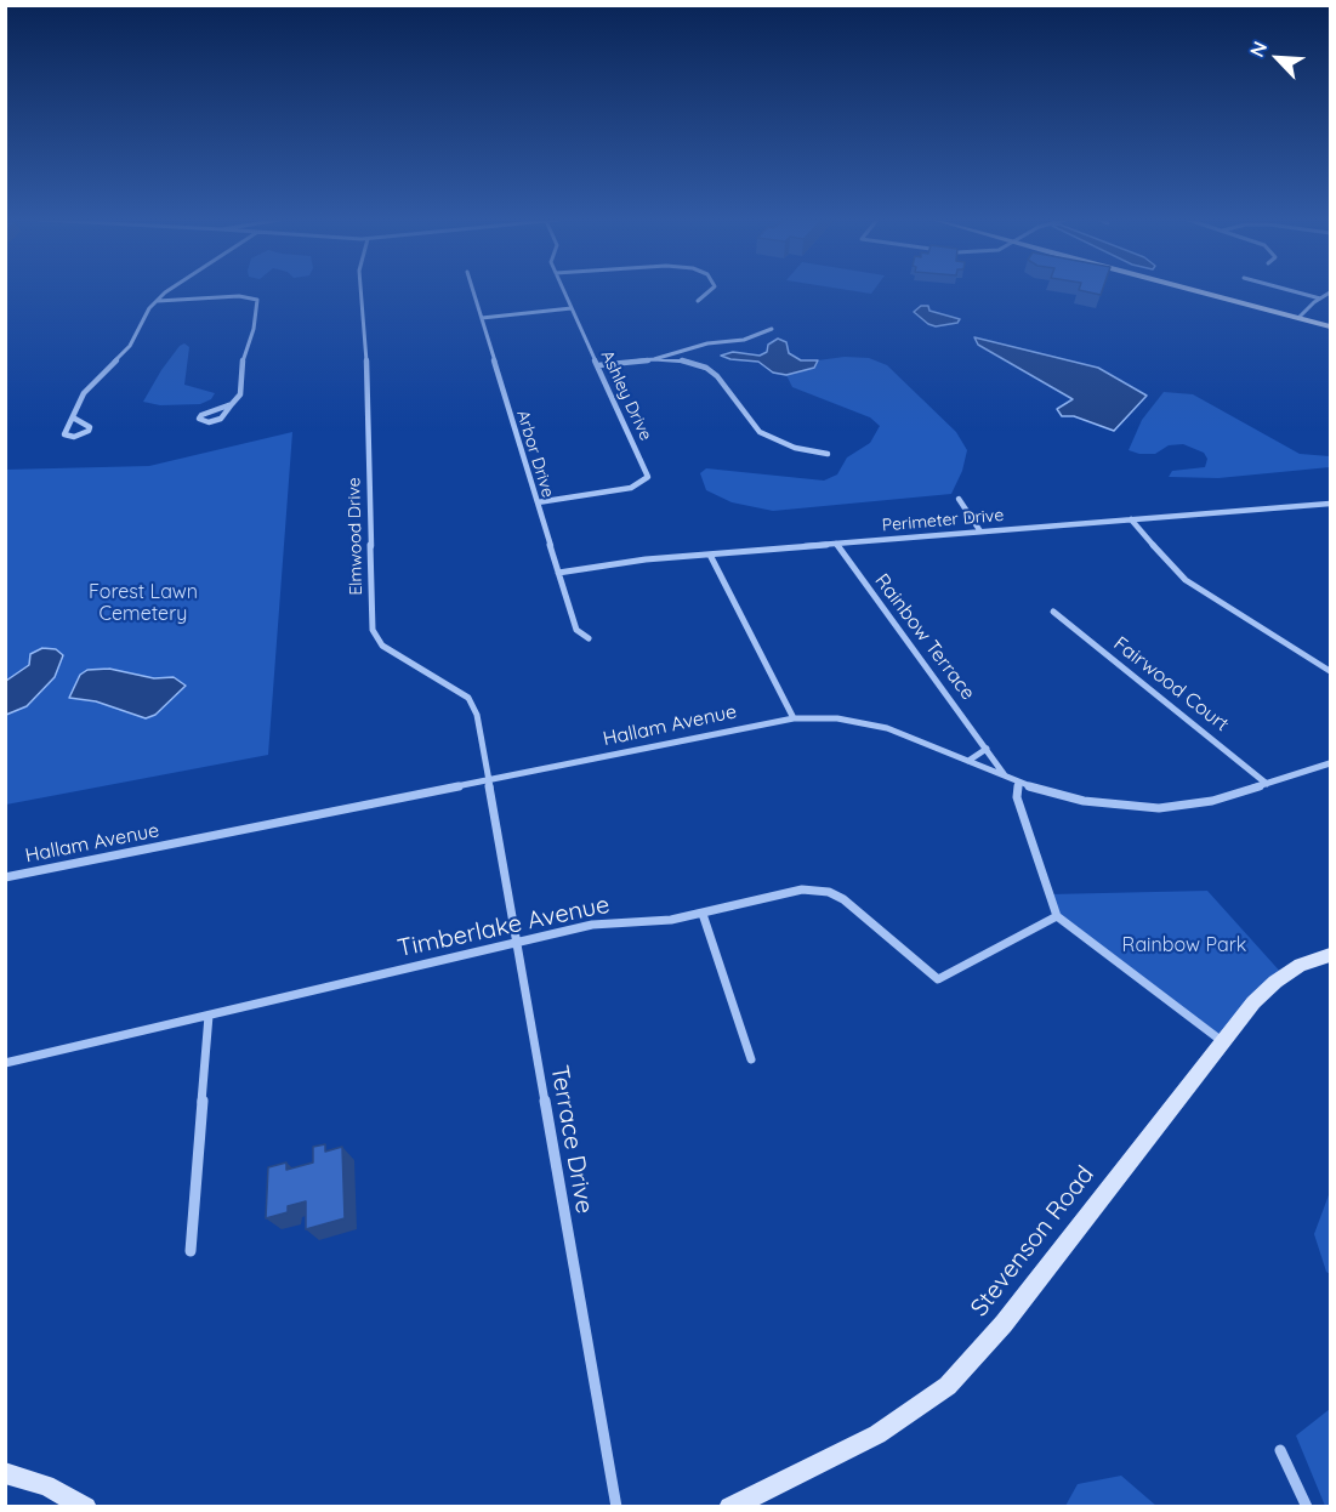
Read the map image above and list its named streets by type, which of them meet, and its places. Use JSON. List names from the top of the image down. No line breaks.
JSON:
{"streets":{"main road":["Stevenson Road"],"street":["Ashley Drive","Arbor Drive","Perimeter Drive","Elmwood Drive","Rainbow Terrace","Fairwood Court","Hallam Avenue","Timberlake Avenue","Terrace Drive"]},"crossings":[["Ashley Drive","Arbor Drive"],["Arbor Drive","Perimeter Drive"],["Perimeter Drive","Rainbow Terrace"],["Elmwood Drive","Hallam Avenue"],["Elmwood Drive","Terrace Drive"],["Rainbow Terrace","Hallam Avenue"],["Fairwood Court","Hallam Avenue"],["Hallam Avenue","Terrace Drive"],["Timberlake Avenue","Terrace Drive"]],"parks":["Forest Lawn Cemetery","Rainbow Park"],"north":"top left"}
